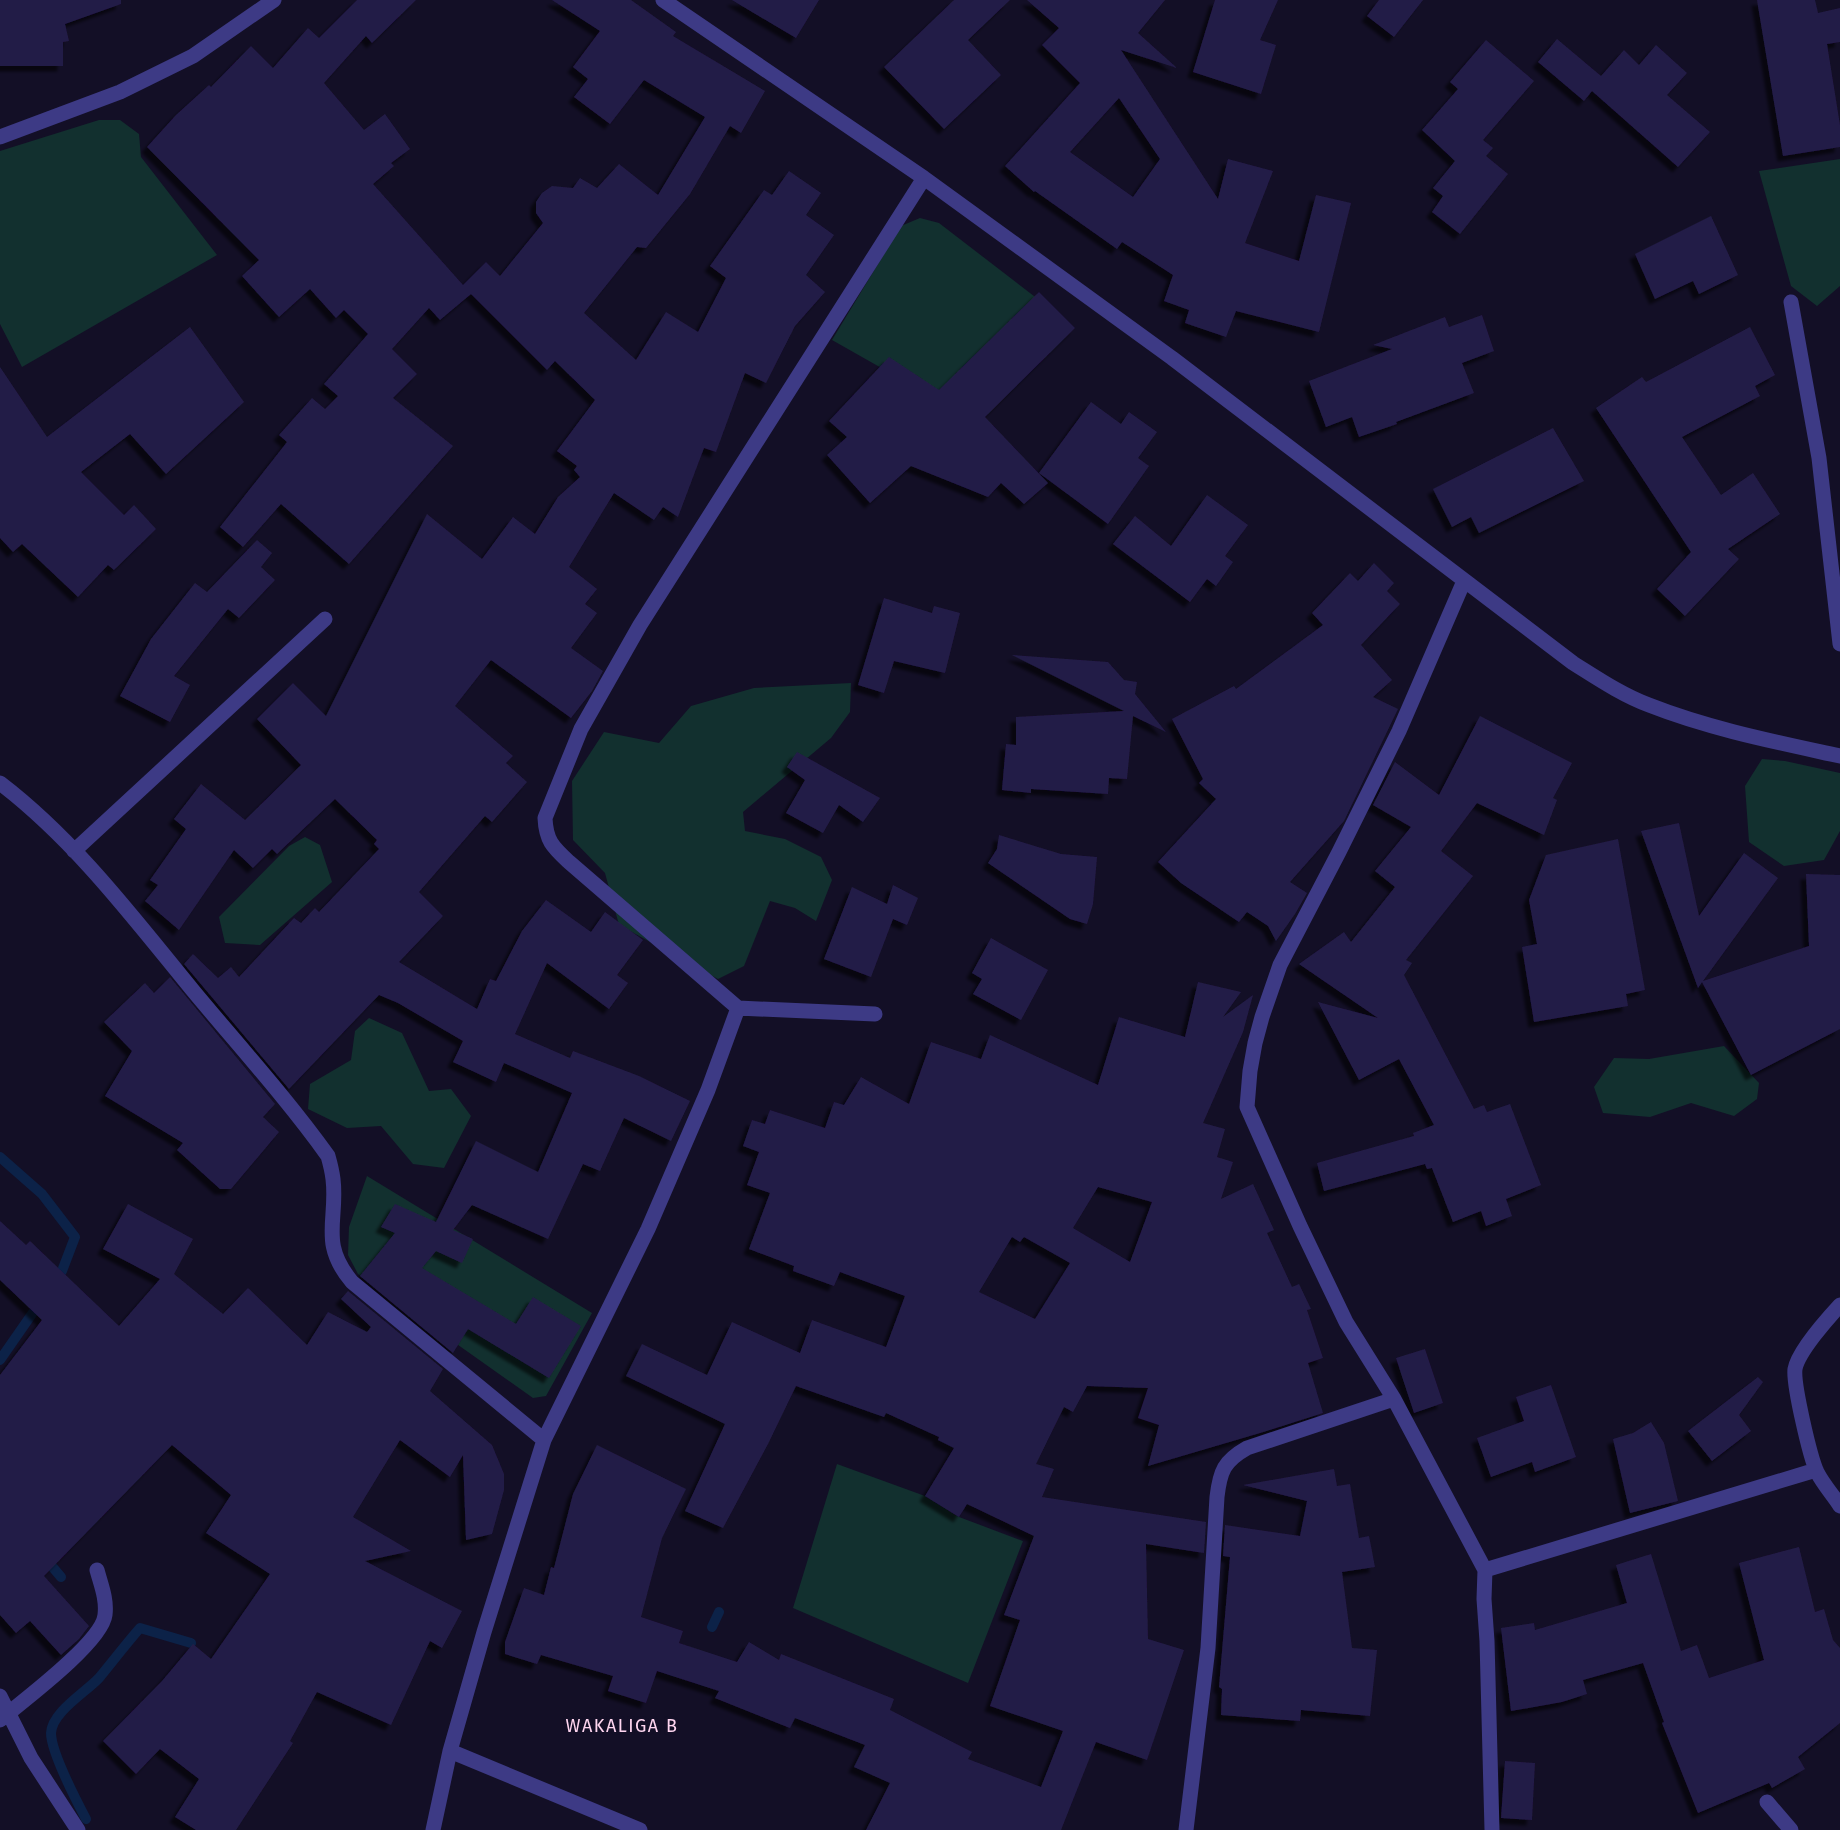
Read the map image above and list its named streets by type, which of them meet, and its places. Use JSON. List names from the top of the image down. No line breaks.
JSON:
{"districts":["WAKALIGA B"]}
